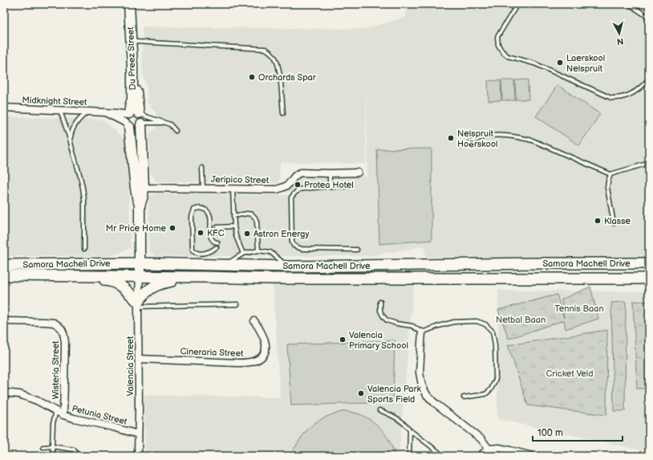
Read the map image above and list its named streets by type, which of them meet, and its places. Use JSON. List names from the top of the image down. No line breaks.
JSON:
{"streets":{"main road":["Samora Machell Drive"],"street":["Du Preez Street","Midknight Street","Jeripico Street","Cineraria Street","Valencia Street","Wisteria Street","Petunia Street"]},"crossings":[["Du Preez Street","Midknight Street"],["Du Preez Street","Jeripico Street"],["Du Preez Street","Samora Machell Drive"],["Du Preez Street","Valencia Street"],["Samora Machell Drive","Valencia Street"],["Cineraria Street","Valencia Street"],["Valencia Street","Petunia Street"],["Wisteria Street","Petunia Street"]],"parks":["Tennis Baan","Netbal Baan","Cricket Veld"],"places":["Laerskool Nelspruit","Orchards Spar","Nelspruit Hoërskool","Protea Hotel","Klasse","Mr Price Home","KFC","Astron Energy","Valencia Primary School","Valencia Park Sports Field"],"scale_bar":"100 m","north":"bottom"}
